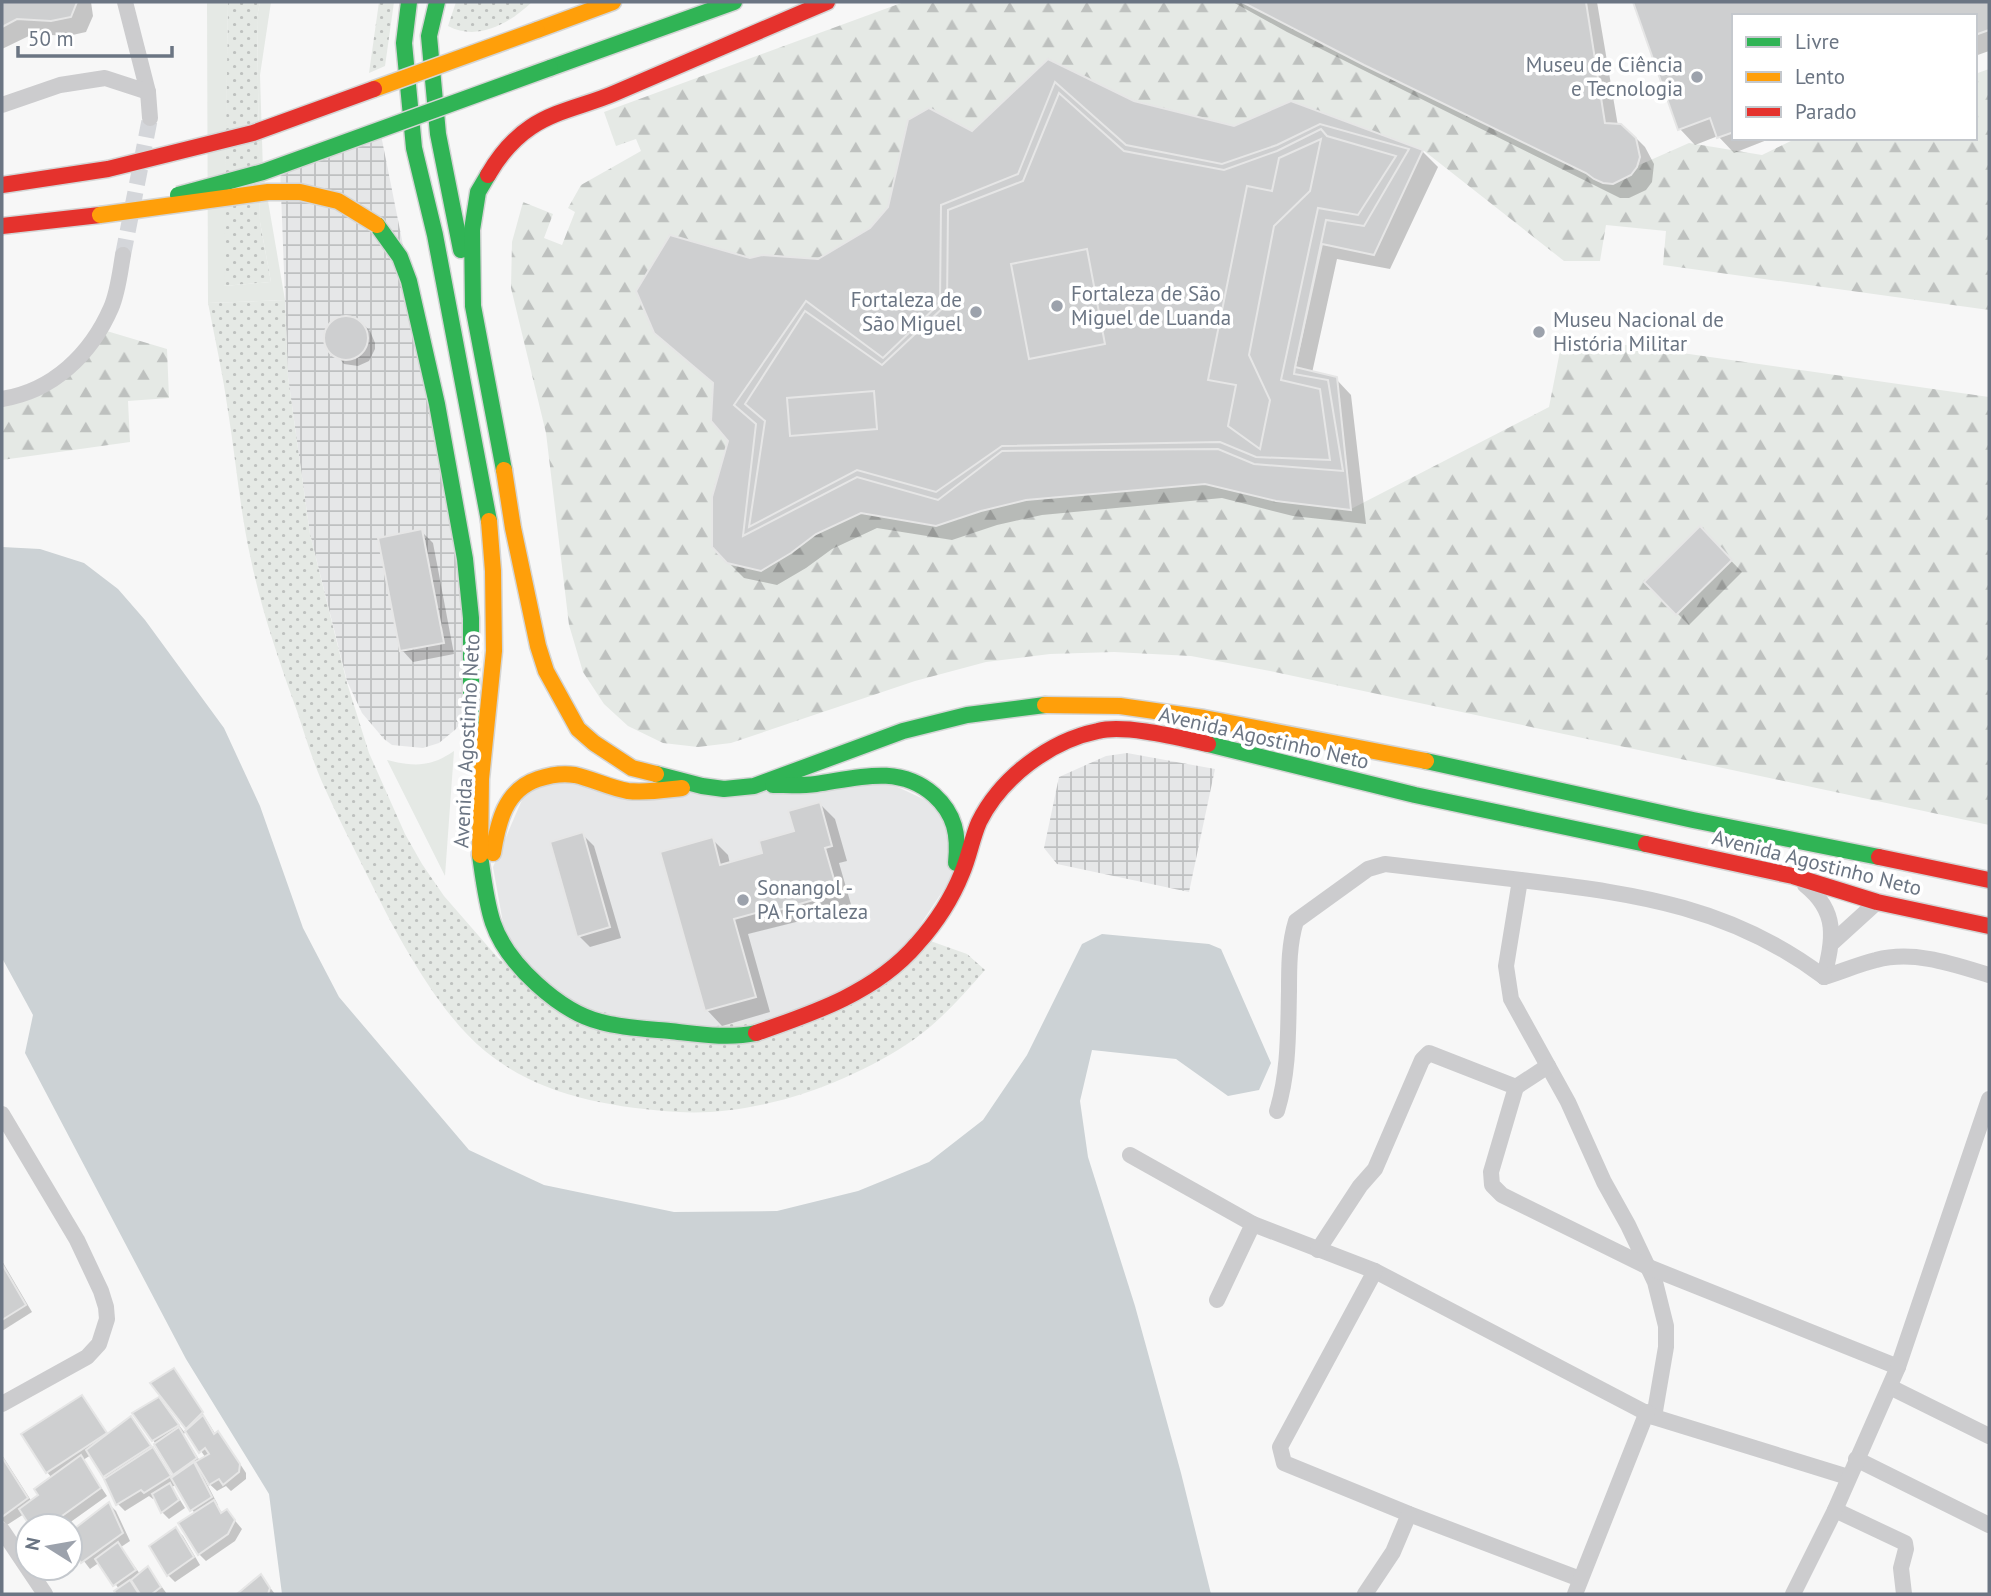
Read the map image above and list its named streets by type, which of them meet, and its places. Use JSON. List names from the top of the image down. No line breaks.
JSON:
{"streets":{"main road":["Avenida Agostinho Neto"]},"places":["Museu de Ciência e Tecnologia","Fortaleza de São Miguel de Luanda","Fortaleza de São Miguel","Museu Nacional de História Militar","Sonangol - PA Fortaleza"],"legend":["Livre","Lento","Parado"],"scale_bar":"50 m","north":"left"}
